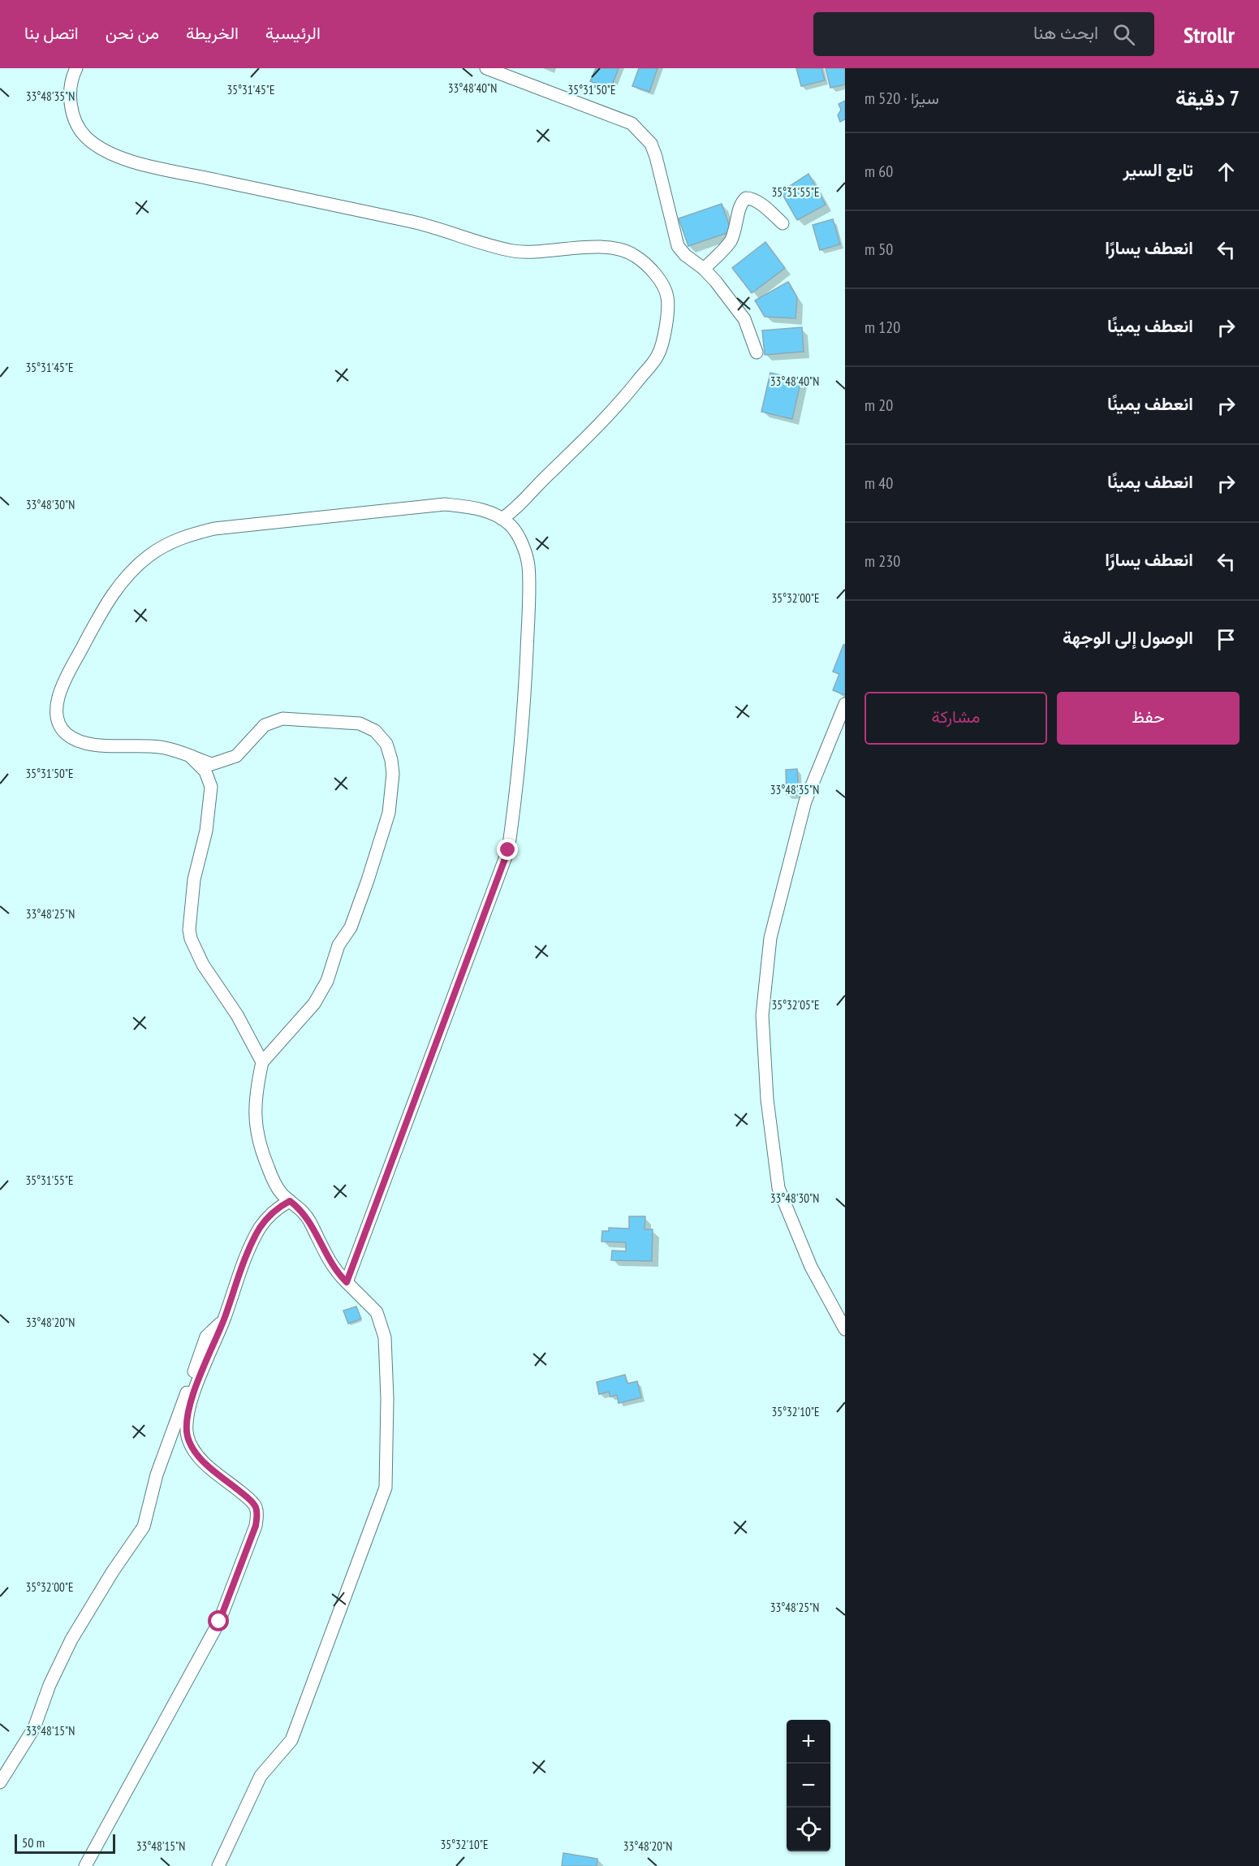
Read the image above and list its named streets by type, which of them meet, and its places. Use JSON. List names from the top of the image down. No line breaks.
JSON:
{"scale_bar":"50 m","page":{"header":"Strollr","search":"ابحث هنا","nav":["الرئيسية","الخريطة","من نحن","اتصل بنا"],"heading":["7 دقيقة","سيرًا · 520 m"],"list":[["تابع السير","60 m"],["انعطف يسارًا","50 m"],["انعطف يمينًا","120 m"],["انعطف يمينًا","20 m"],["انعطف يمينًا","40 m"],["انعطف يسارًا","230 m"],"الوصول إلى الوجهة"],"buttons":["حفظ","مشاركة"],"map_buttons":["+","−"],"scale":"50 m"},"coordinates":["33°48'40\"N","35°31'45\"E","35°31'50\"E","33°48'35\"N","35°31'55\"E","33°48'30\"N","35°32'00\"E","33°48'25\"N","35°32'05\"E","33°48'20\"N","35°32'10\"E","33°48'15\"N"]}
